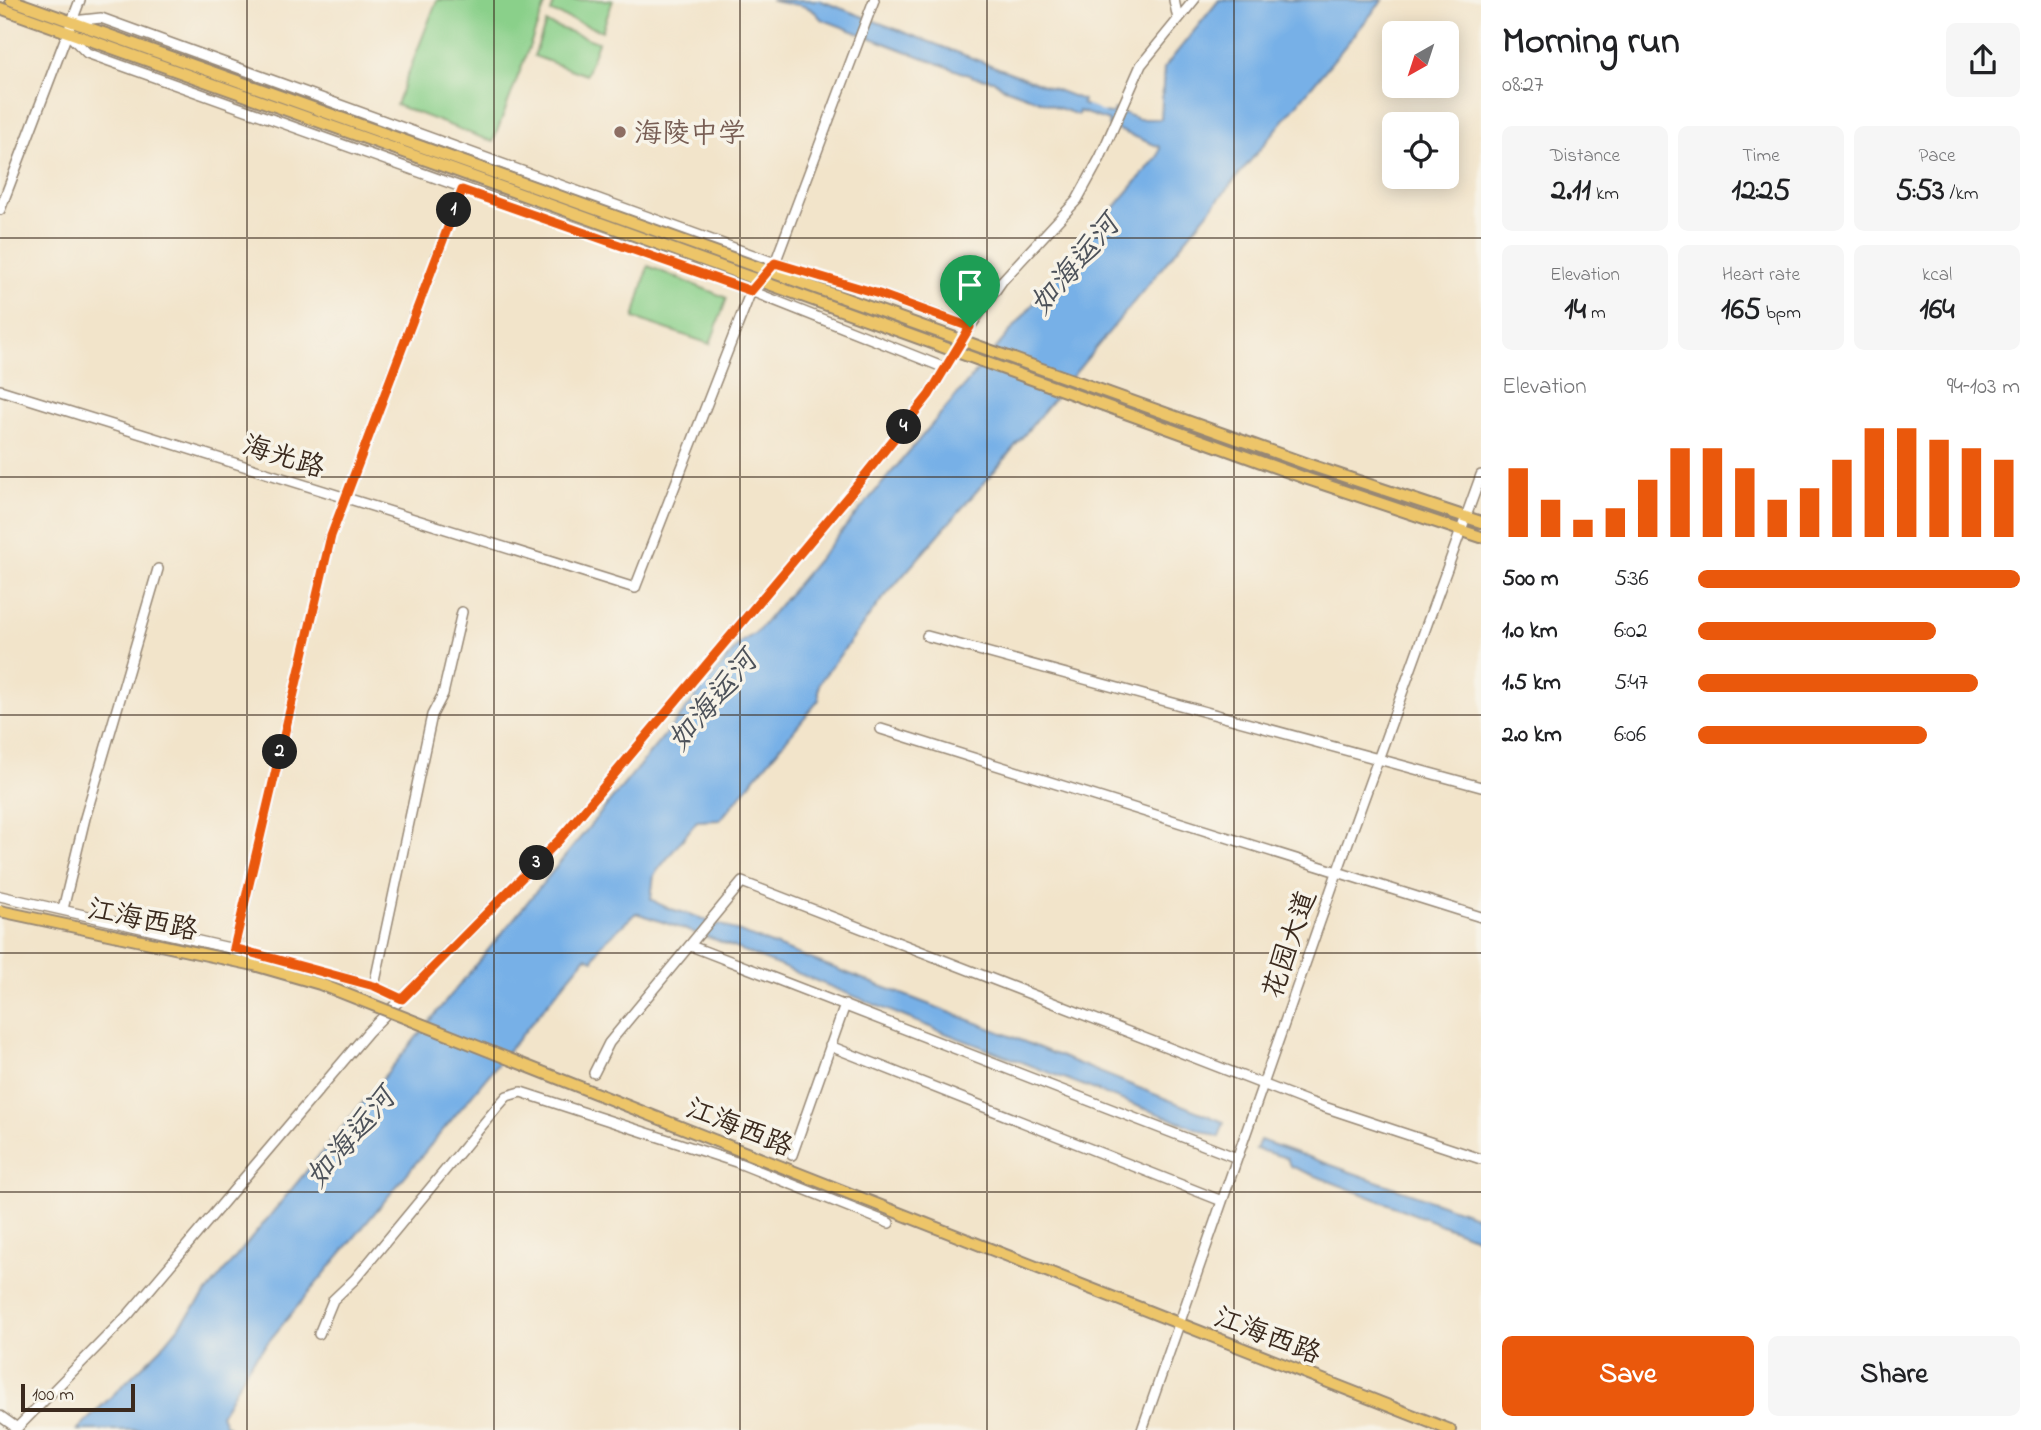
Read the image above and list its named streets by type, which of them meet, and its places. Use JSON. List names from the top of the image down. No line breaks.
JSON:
{"streets":{"main road":["江海西路"],"street":["海光路","花园大道"]},"crossings":[["江海西路","花园大道"]],"water":["如海运河"],"places":["海陵中学"],"scale_bar":"100 m","north":"bottom left","page":{"heading":["Morning run","08:27"],"stats":[["Distance","2.11 km"],["Time","12:25"],["Pace","5:53 /km"],["Elevation","14 m"],["Heart rate","165 bpm"],["kcal","164"]],"pins":["1","4","2","3"],"chart":["Elevation","94–103 m"],"list":[{"name":"500 m","note":"5:36"},{"name":"1.0 km","note":"6:02"},{"name":"1.5 km","note":"5:47"},{"name":"2.0 km","note":"6:06"}],"buttons":["Save","Share"],"scale":"100 m"}}
